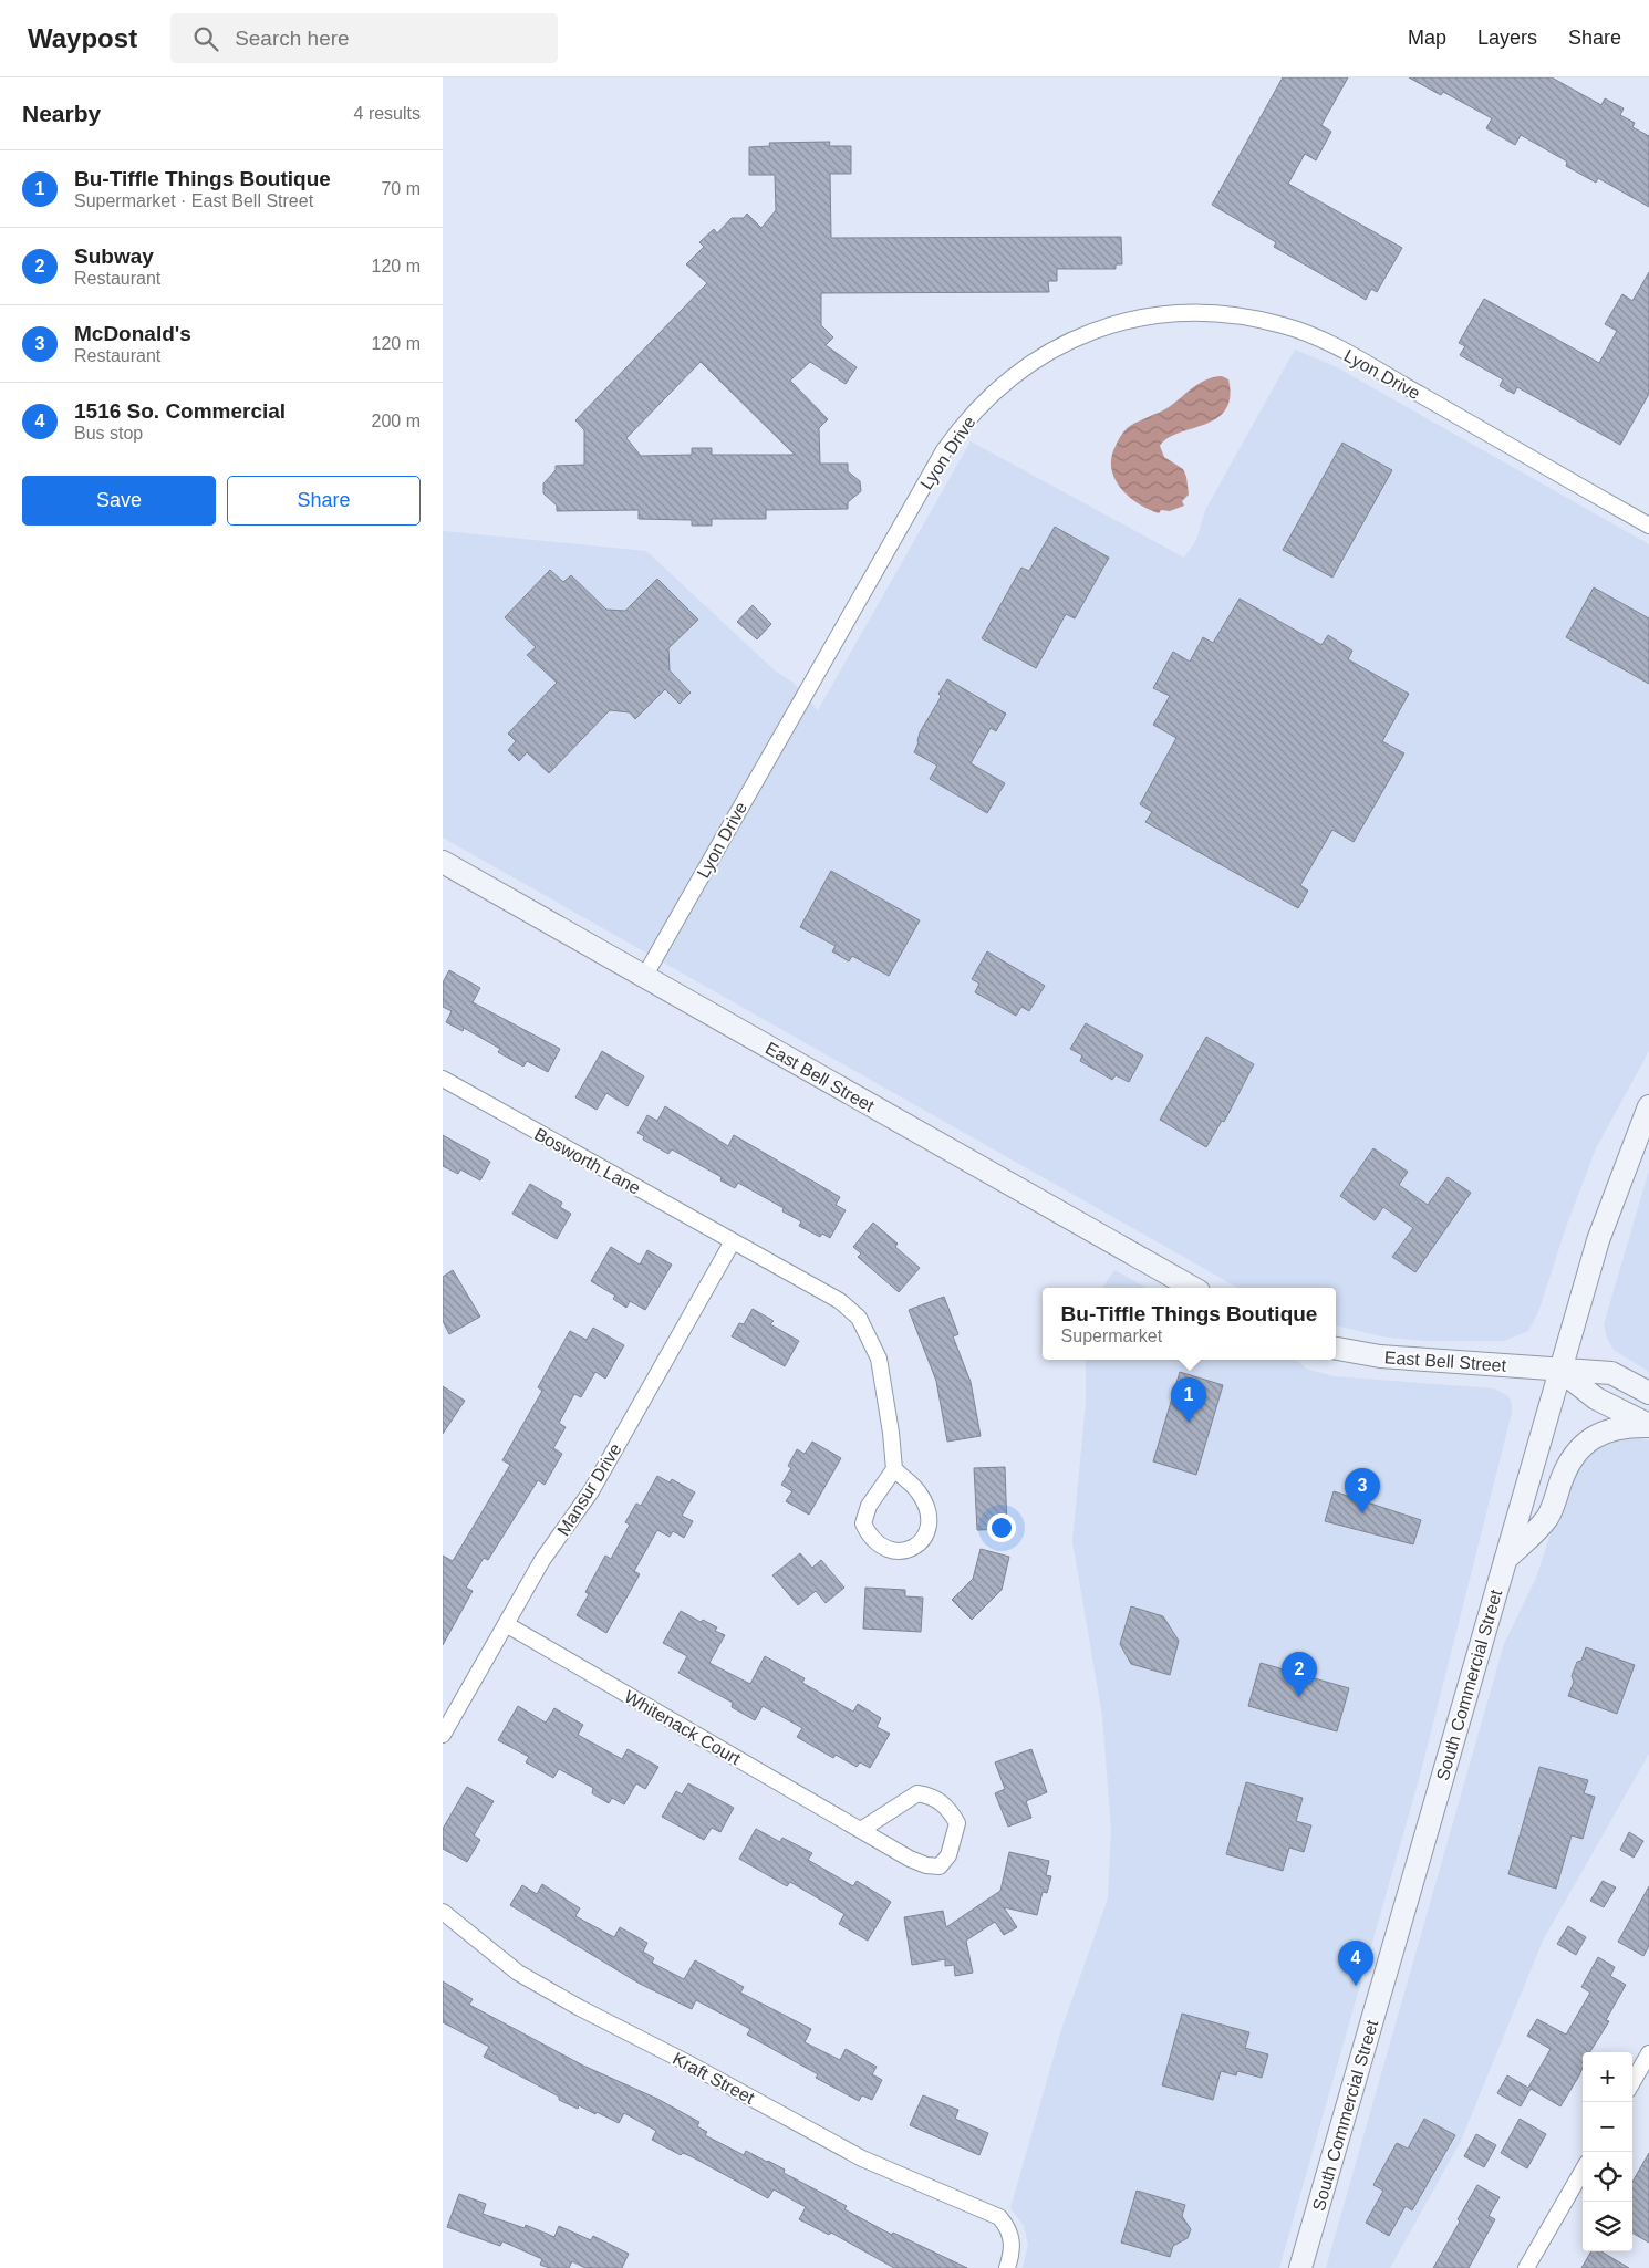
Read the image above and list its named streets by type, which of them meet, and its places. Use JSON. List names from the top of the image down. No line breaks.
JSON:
{"streets":{"main road":["East Bell Street","South Commercial Street"],"street":["Lyon Drive","Bosworth Lane","Mansur Drive","Whitenack Court","Kraft Street"]},"crossings":[["Lyon Drive","East Bell Street"],["East Bell Street","South Commercial Street"],["Bosworth Lane","Mansur Drive"],["Mansur Drive","Whitenack Court"]],"page":{"header":"Waypost","search":"Search here","nav":["Map","Layers","Share"],"heading":["Nearby","4 results"],"list":[{"mark":"1","name":"Bu-Tiffle Things Boutique","note":"Supermarket · East Bell Street","value":"70 m"},{"mark":"2","name":"Subway","note":"Restaurant","value":"120 m"},{"mark":"3","name":"McDonald's","note":"Restaurant","value":"120 m"},{"mark":"4","name":"1516 So. Commercial","note":"Bus stop","value":"200 m"}],"buttons":["Save","Share"],"popup":["Bu-Tiffle Things Boutique","Supermarket"],"pins":["1","3","2","4"],"map_buttons":["+","−"]}}
